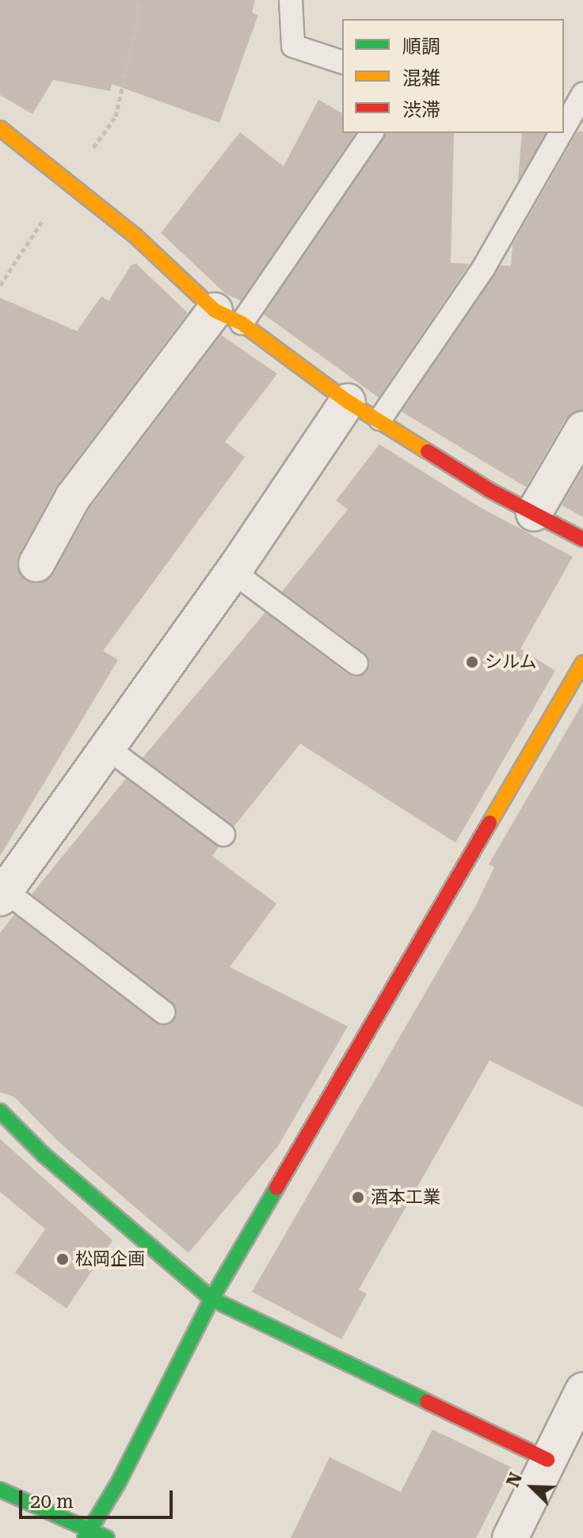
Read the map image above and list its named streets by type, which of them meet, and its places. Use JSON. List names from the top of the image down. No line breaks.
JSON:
{"places":["シルム","酒本工業","松岡企画"],"legend":["順調","混雑","渋滞"],"scale_bar":"20 m","north":"top left"}
